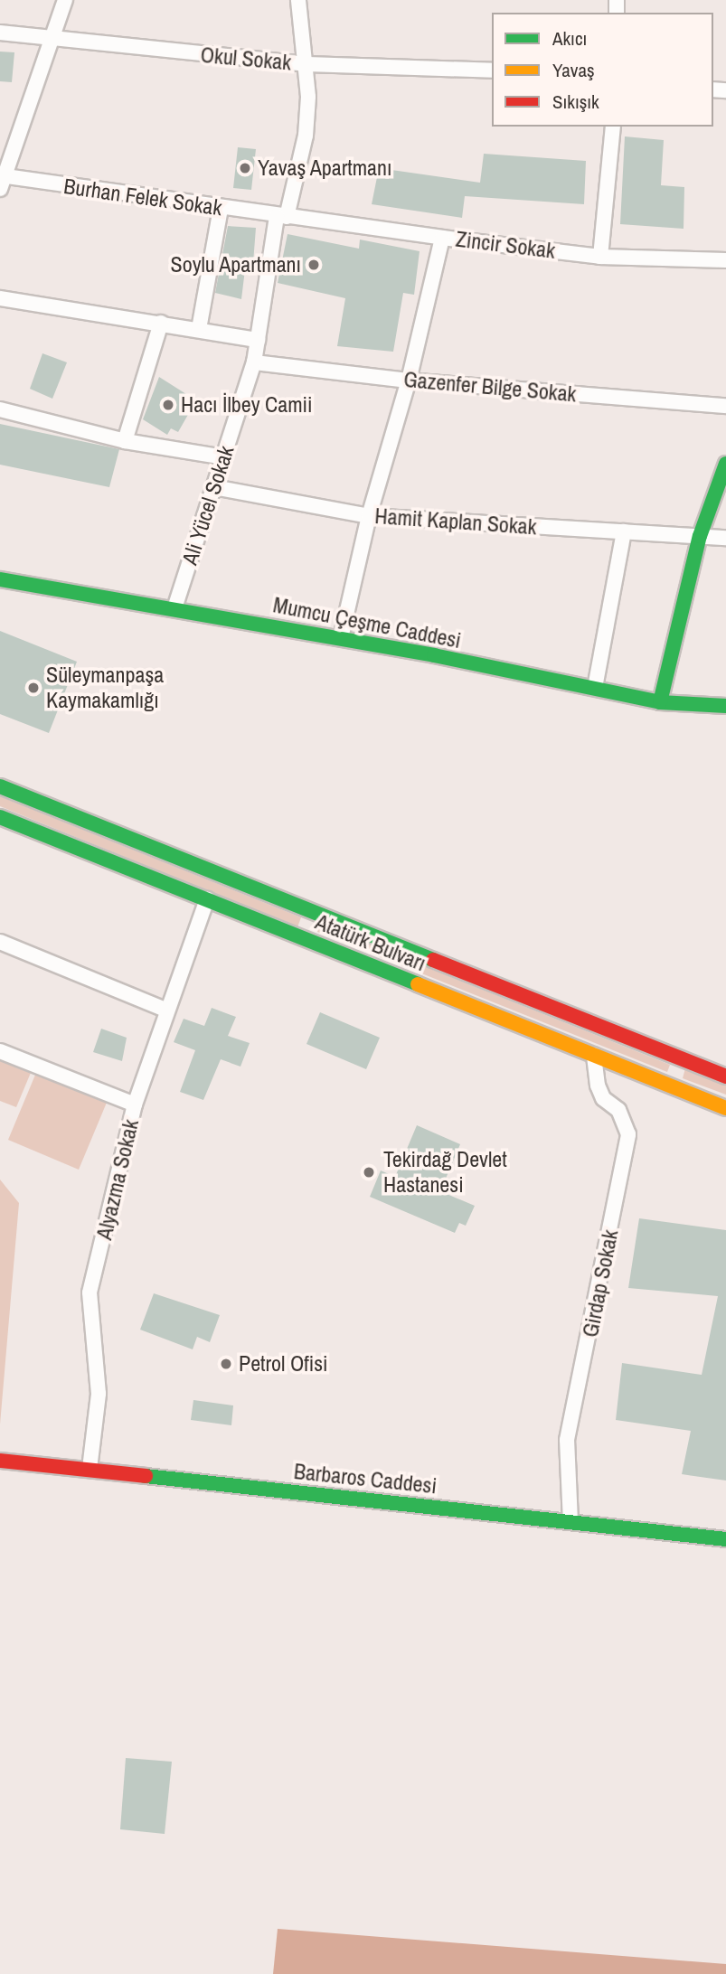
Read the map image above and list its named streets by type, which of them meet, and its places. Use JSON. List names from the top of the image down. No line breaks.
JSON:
{"streets":{"street":["Okul Sokak","Burhan Felek Sokak","Zincir Sokak","Gazenfer Bilge Sokak","Ali Yücel Sokak","Hamit Kaplan Sokak","Mumcu Çeşme Caddesi","Atatürk Bulvarı","Alyazma Sokak","Girdap Sokak","Barbaros Caddesi"]},"crossings":[["Okul Sokak","Ali Yücel Sokak"],["Burhan Felek Sokak","Zincir Sokak"],["Burhan Felek Sokak","Ali Yücel Sokak"],["Zincir Sokak","Ali Yücel Sokak"],["Gazenfer Bilge Sokak","Ali Yücel Sokak"],["Ali Yücel Sokak","Hamit Kaplan Sokak"],["Ali Yücel Sokak","Mumcu Çeşme Caddesi"],["Atatürk Bulvarı","Alyazma Sokak"],["Atatürk Bulvarı","Girdap Sokak"],["Alyazma Sokak","Barbaros Caddesi"],["Girdap Sokak","Barbaros Caddesi"]],"places":["Yavaş Apartmanı","Soylu Apartmanı","Hacı İlbey Camii","Süleymanpaşa Kaymakamlığı","Tekirdağ Devlet Hastanesi","Petrol Ofisi"],"legend":["Akıcı","Yavaş","Sıkışık"]}
